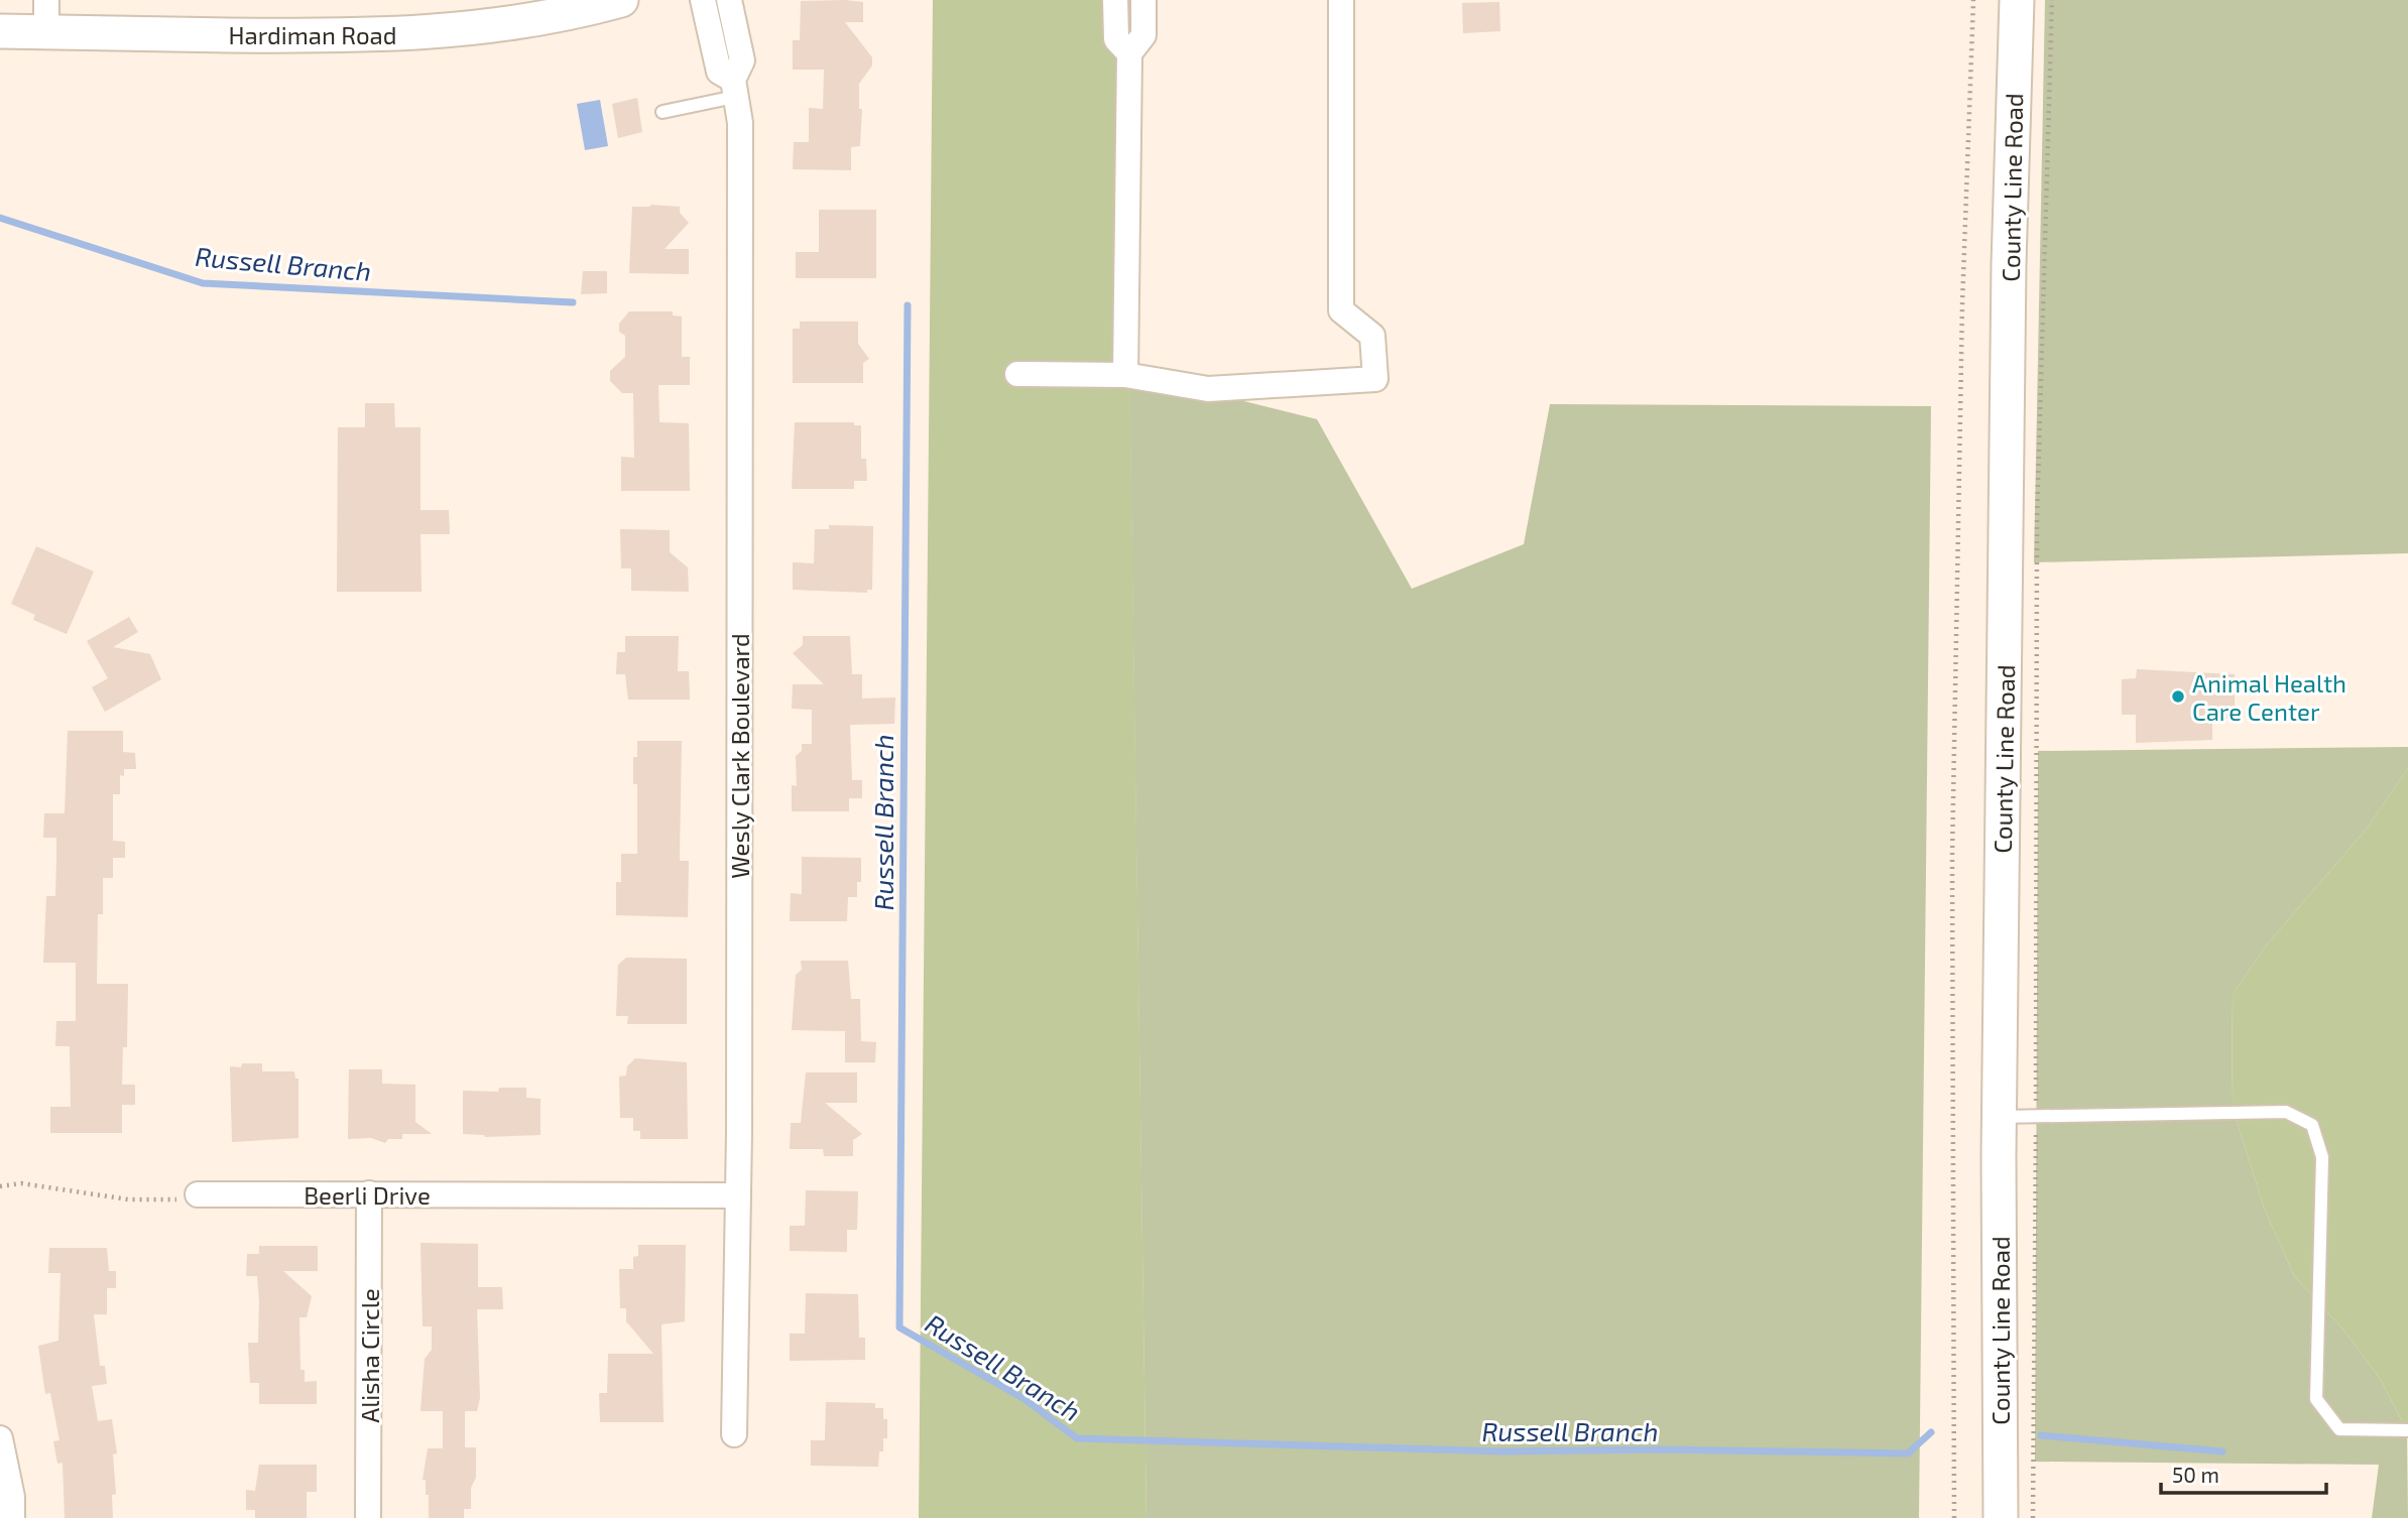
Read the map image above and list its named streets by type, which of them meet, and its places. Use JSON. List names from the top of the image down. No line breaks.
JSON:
{"streets":{"main road":["Hardiman Road","County Line Road"],"street":["Wesly Clark Boulevard","Beerli Drive","Alisha Circle"]},"crossings":[["Wesly Clark Boulevard","Beerli Drive"],["Beerli Drive","Alisha Circle"]],"water":["Russell Branch"],"places":["Animal Health Care Center"],"scale_bar":"50 m"}
